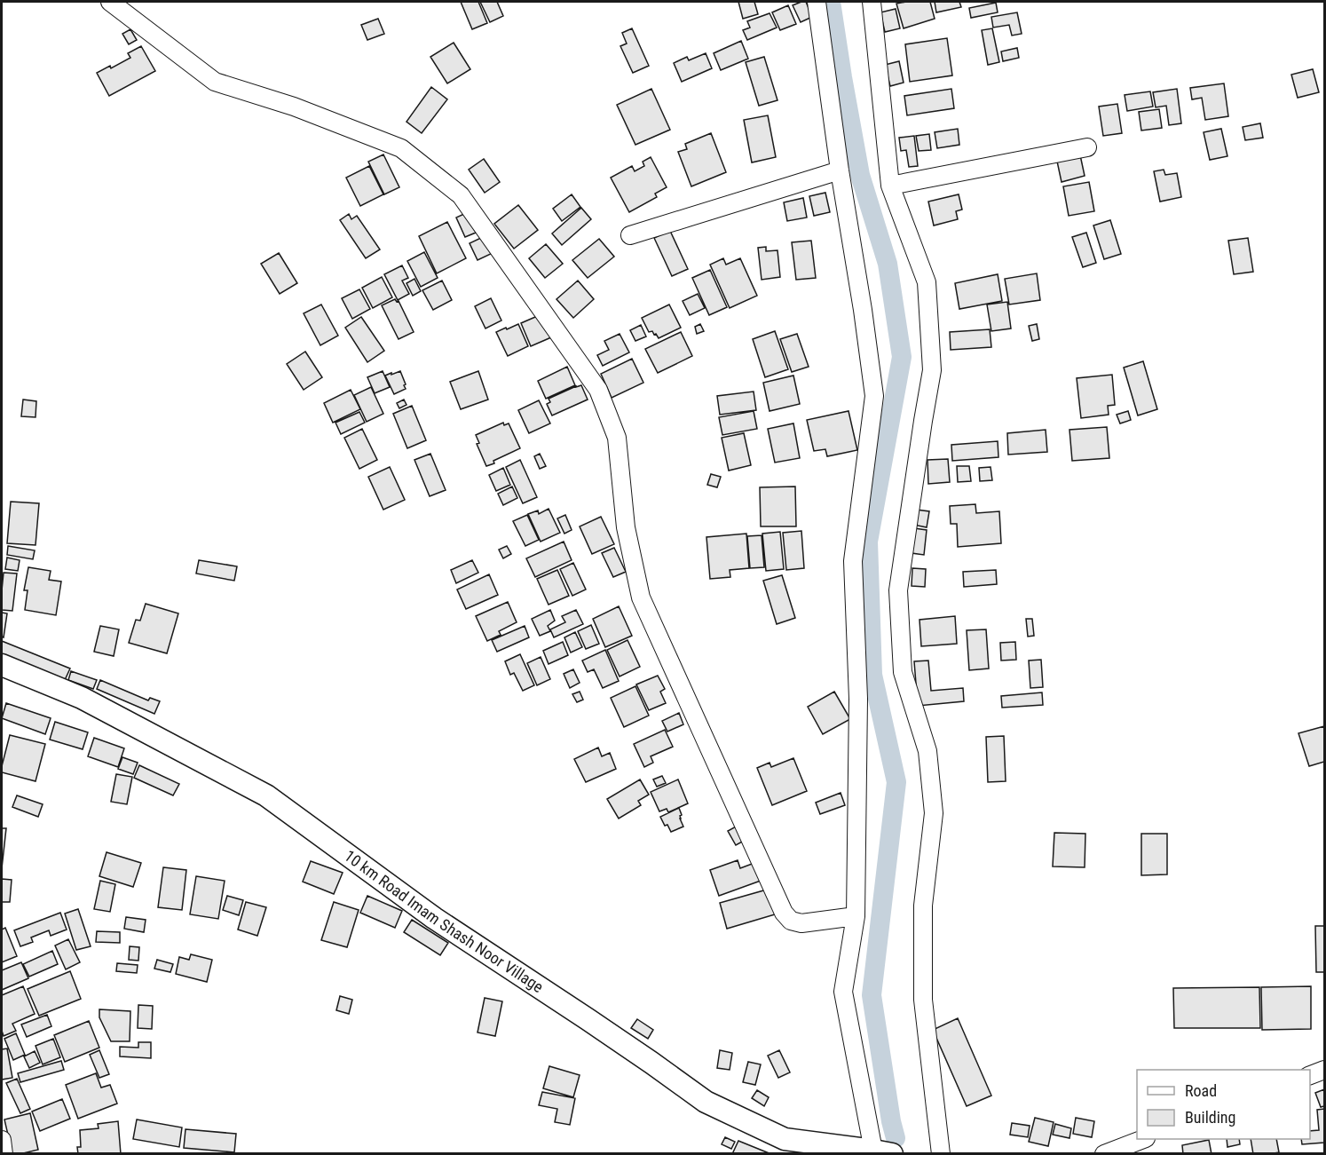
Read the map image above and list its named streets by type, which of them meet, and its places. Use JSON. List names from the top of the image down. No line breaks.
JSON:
{"streets":{"street":["10 km Road Imam Shash Noor Village"]},"legend":["Road","Building"]}
